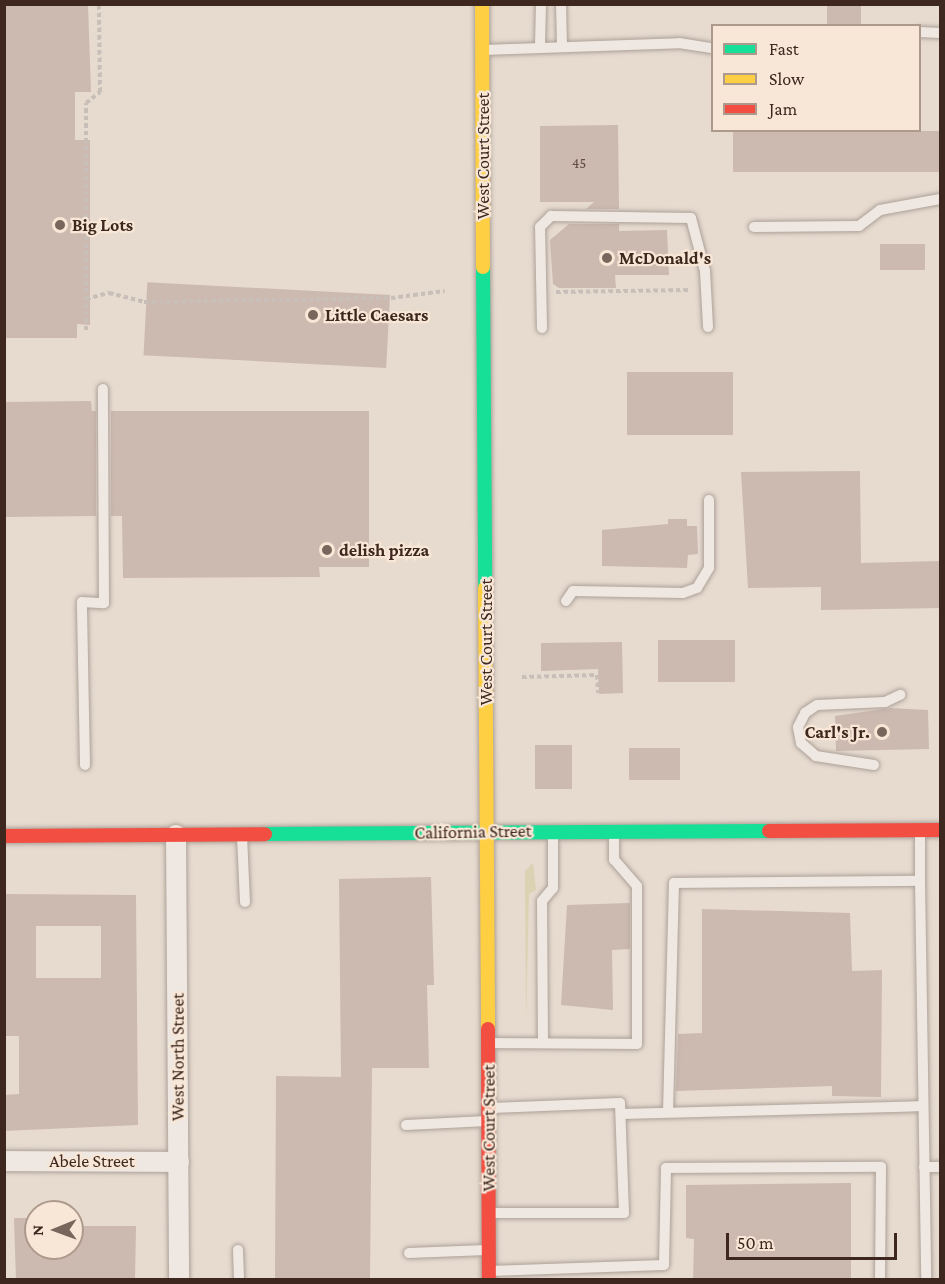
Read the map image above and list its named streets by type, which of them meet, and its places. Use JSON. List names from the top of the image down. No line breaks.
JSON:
{"streets":{"street":["West Court Street","California Street","West North Street","Abele Street"]},"crossings":[["West Court Street","California Street"],["California Street","West North Street"],["West North Street","Abele Street"]],"places":["Big Lots","McDonald's","Little Caesars","delish pizza","Carl's Jr."],"house_numbers":["45"],"legend":["Fast","Slow","Jam"],"scale_bar":"50 m","north":"left"}
